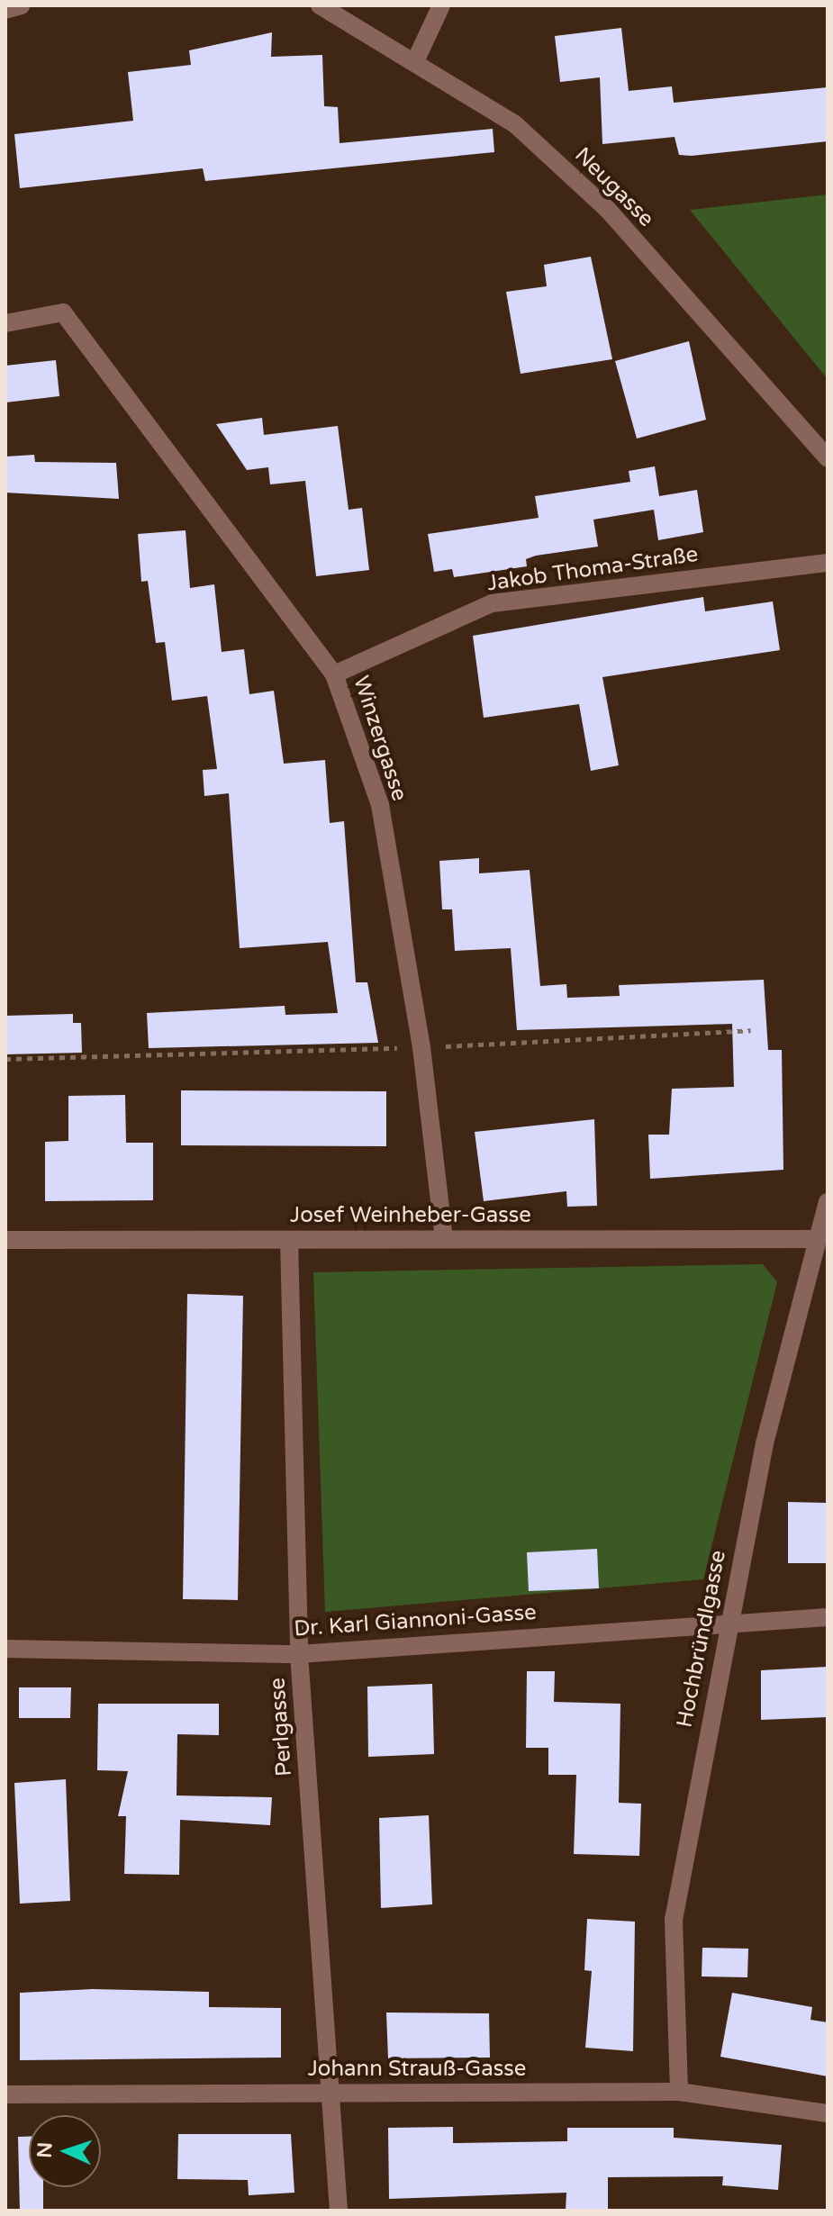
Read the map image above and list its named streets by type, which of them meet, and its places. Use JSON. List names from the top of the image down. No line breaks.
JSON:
{"streets":{"street":["Neugasse","Jakob Thoma-Straße","Winzergasse","Josef Weinheber-Gasse","Dr. Karl Giannoni-Gasse","Hochbründlgasse","Perlgasse","Johann Strauß-Gasse"]},"crossings":[["Jakob Thoma-Straße","Winzergasse"],["Winzergasse","Josef Weinheber-Gasse"],["Josef Weinheber-Gasse","Hochbründlgasse"],["Josef Weinheber-Gasse","Perlgasse"],["Dr. Karl Giannoni-Gasse","Hochbründlgasse"],["Dr. Karl Giannoni-Gasse","Perlgasse"],["Hochbründlgasse","Johann Strauß-Gasse"],["Perlgasse","Johann Strauß-Gasse"]],"north":"left"}
